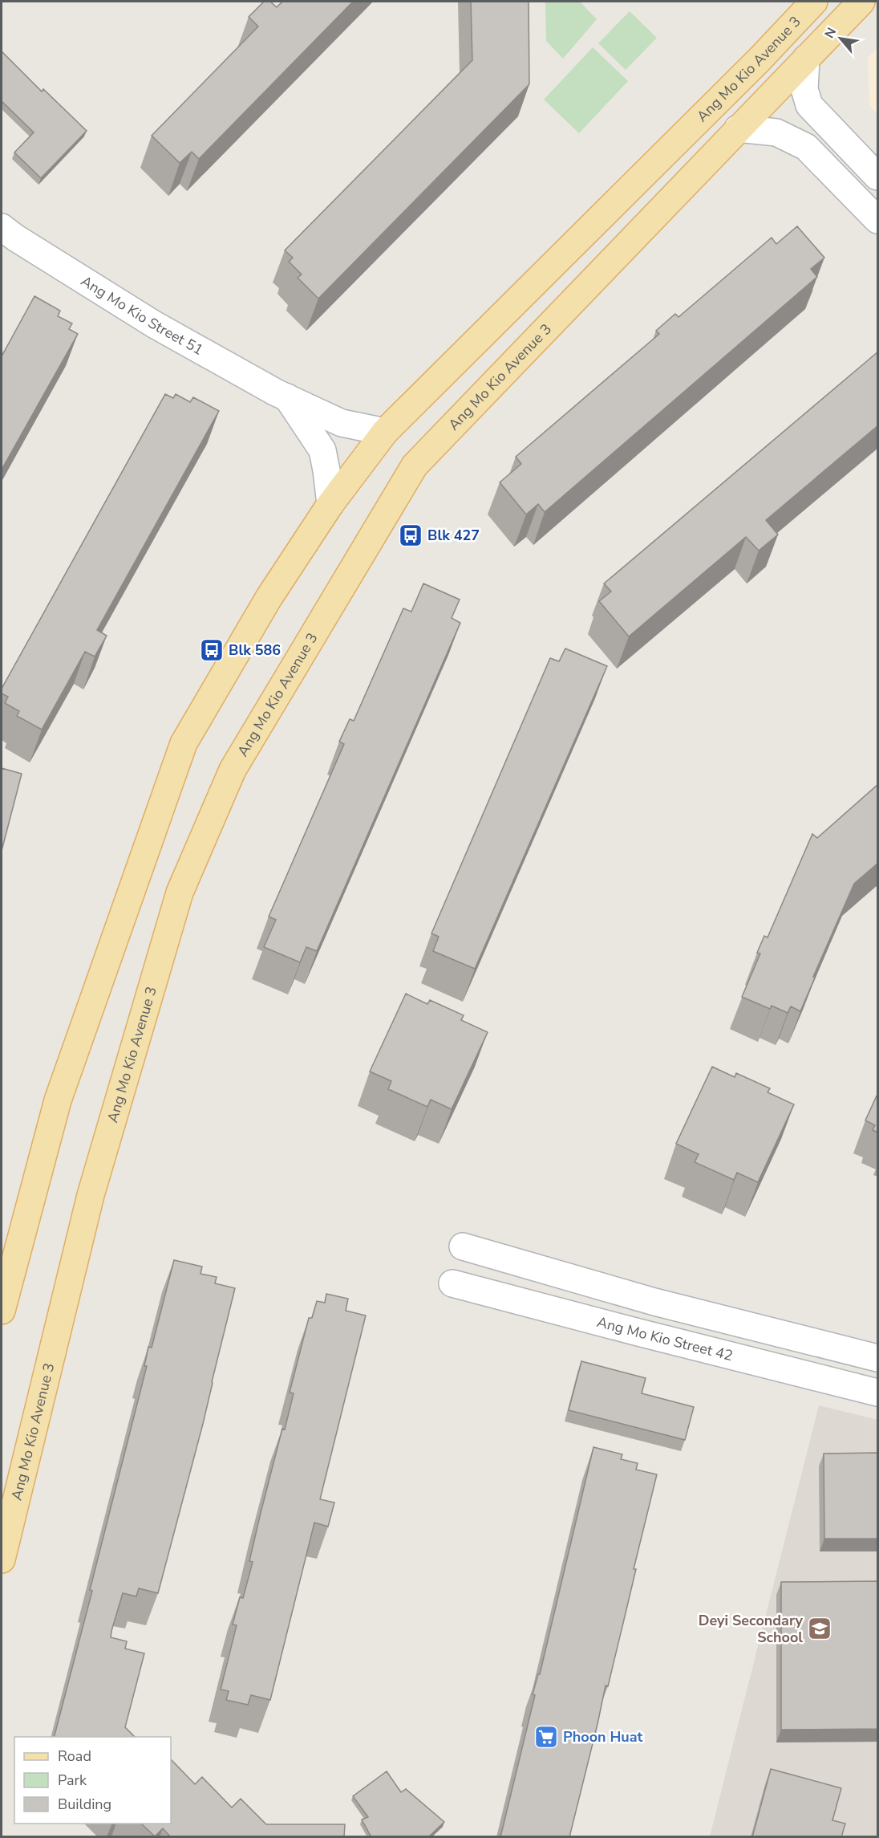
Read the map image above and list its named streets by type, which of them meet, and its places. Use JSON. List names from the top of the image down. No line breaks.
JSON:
{"streets":{"main road":["Ang Mo Kio Avenue 3"],"street":["Ang Mo Kio Street 51","Ang Mo Kio Street 42"]},"crossings":[["Ang Mo Kio Avenue 3","Ang Mo Kio Street 51"]],"places":{"bus stop":["Blk 427","Blk 586"],"school or university":["Deyi Secondary School"],"supermarket":["Phoon Huat"]},"legend":["Road","Park","Building"],"north":"top left"}
